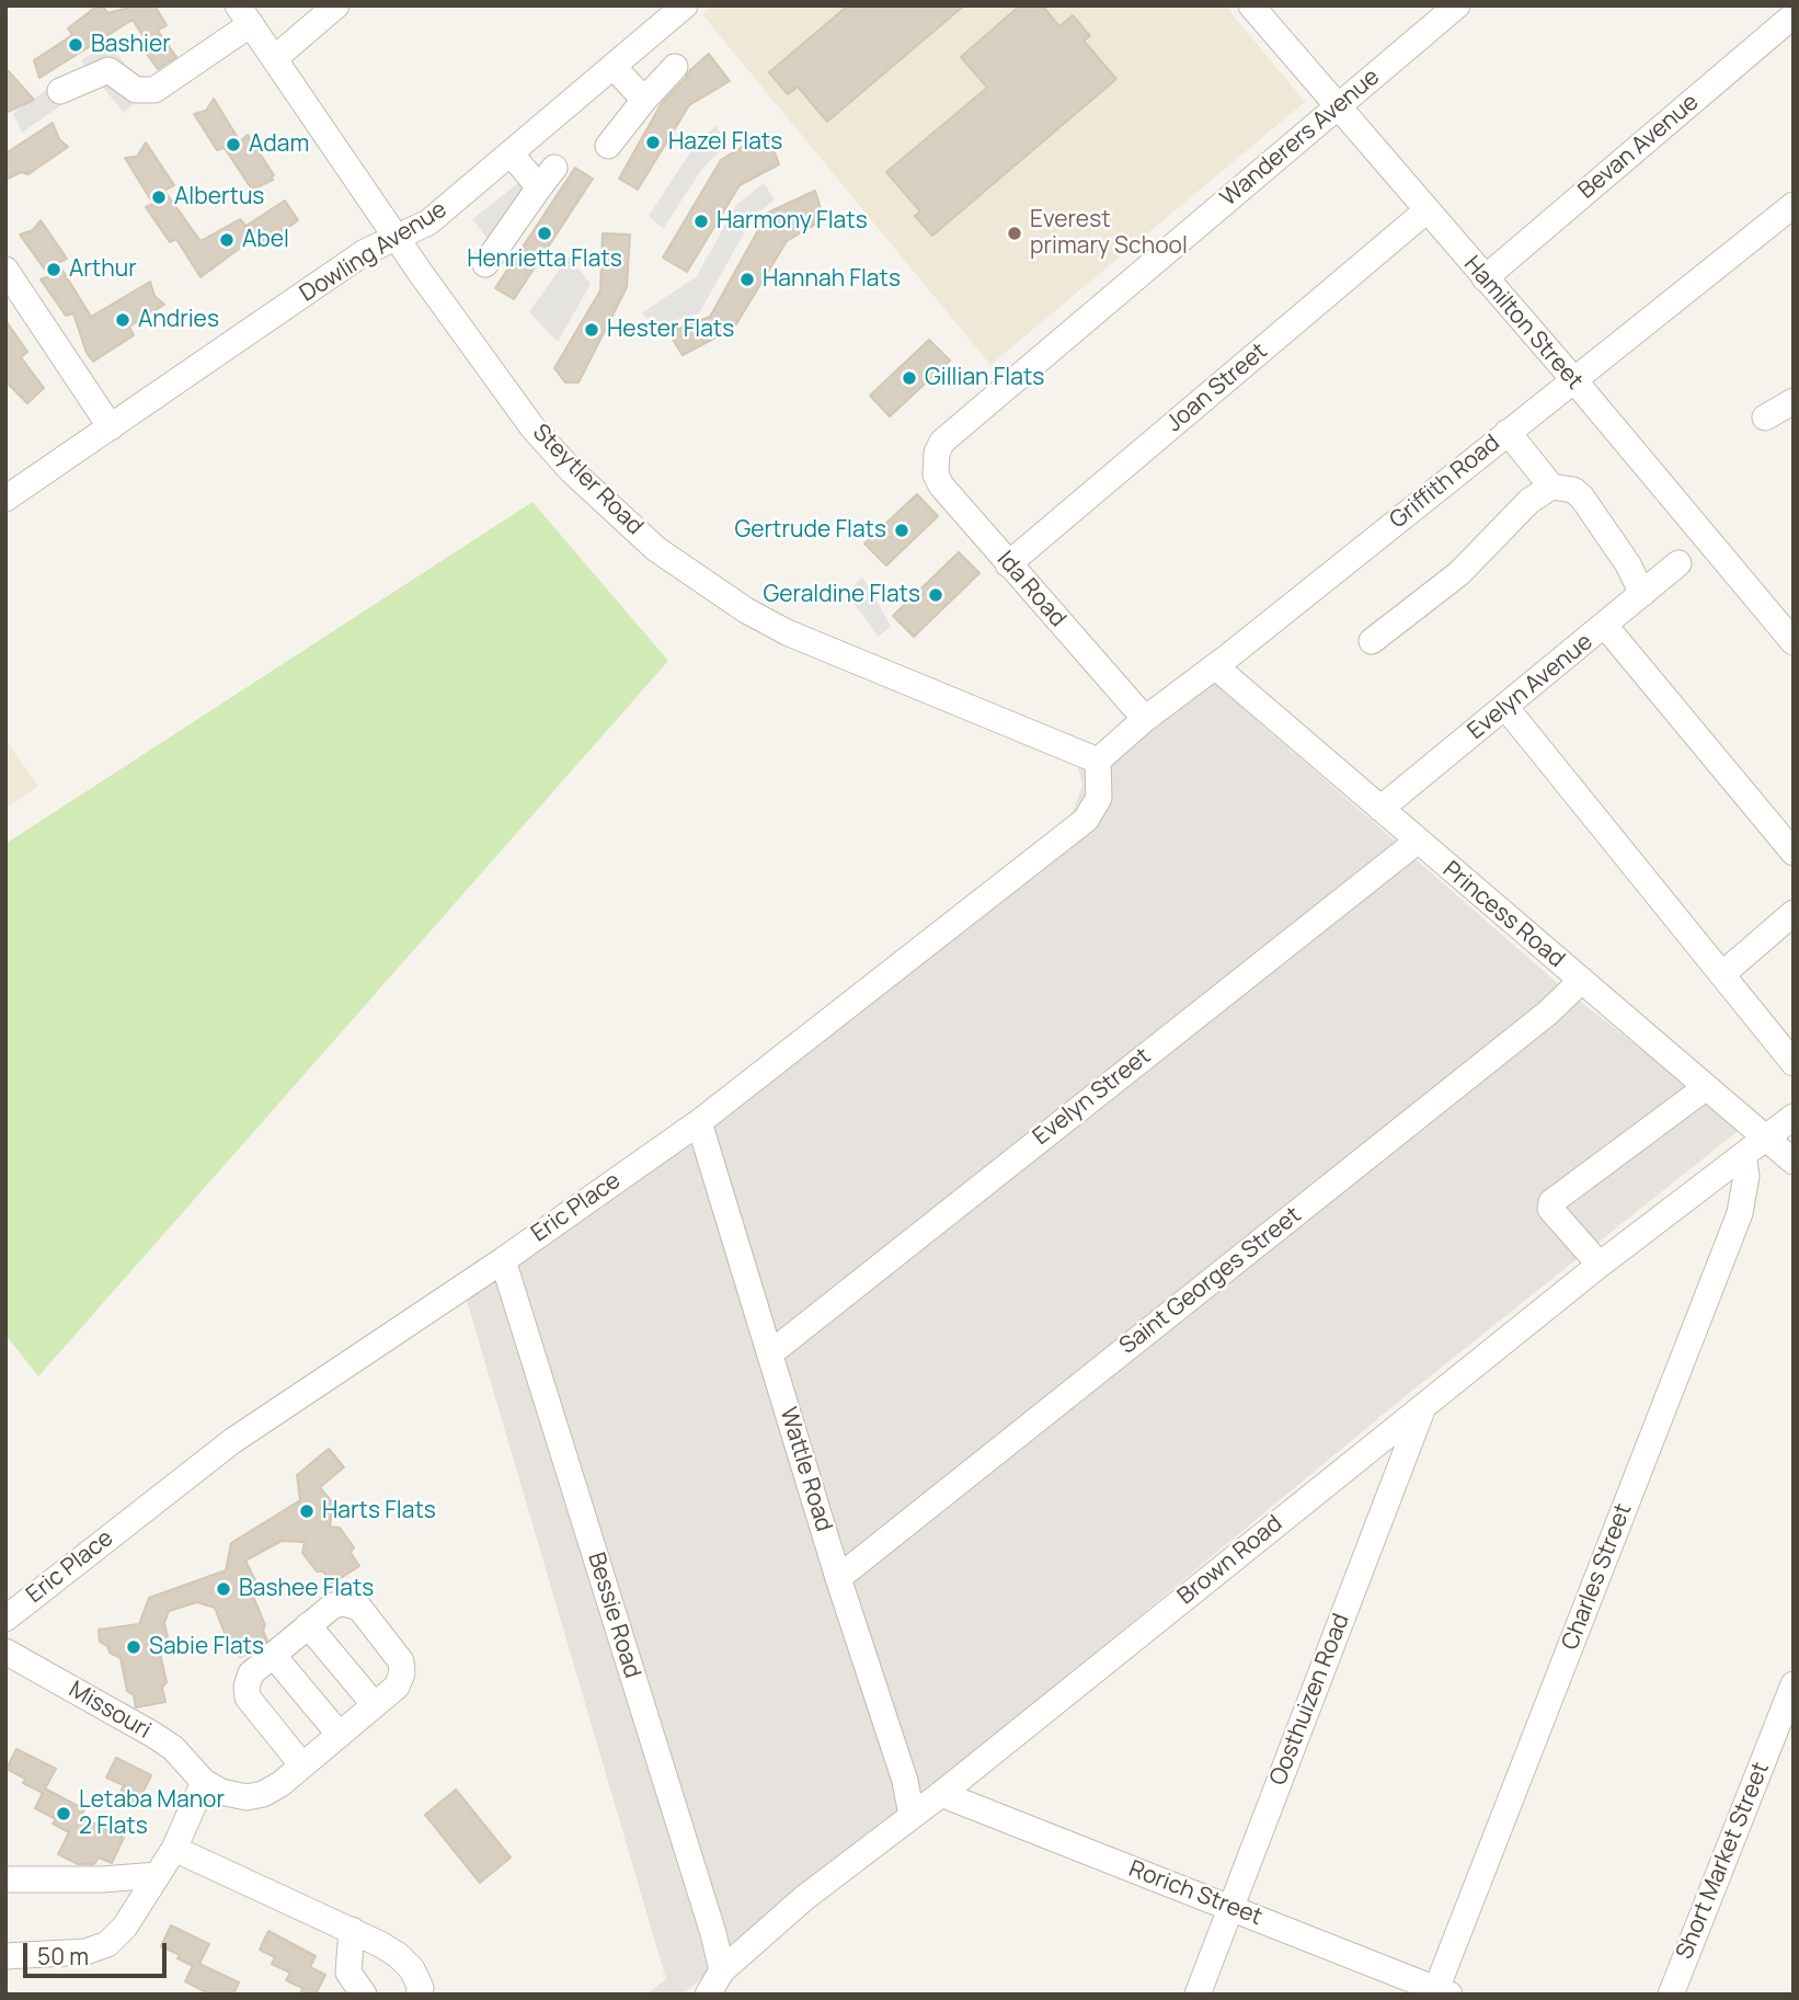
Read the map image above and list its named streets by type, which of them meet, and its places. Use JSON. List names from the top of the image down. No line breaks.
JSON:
{"streets":{"street":["Wanderers Avenue","Bevan Avenue","Dowling Avenue","Hamilton Street","Joan Street","Steytler Road","Griffith Road","Ida Road","Evelyn Avenue","Princess Road","Evelyn Street","Eric Place","Saint Georges Street","Wattle Road","Brown Road","Charles Street","Bessie Road","Oosthuizen Road","Missouri","Short Market Street","Rorich Street"]},"crossings":[["Wanderers Avenue","Hamilton Street"],["Wanderers Avenue","Ida Road"],["Bevan Avenue","Hamilton Street"],["Dowling Avenue","Steytler Road"],["Hamilton Street","Joan Street"],["Hamilton Street","Griffith Road"],["Joan Street","Ida Road"],["Steytler Road","Griffith Road"],["Steytler Road","Eric Place"],["Griffith Road","Ida Road"],["Griffith Road","Princess Road"],["Griffith Road","Eric Place"],["Evelyn Avenue","Princess Road"],["Princess Road","Evelyn Street"],["Princess Road","Saint Georges Street"],["Princess Road","Brown Road"],["Evelyn Street","Wattle Road"],["Eric Place","Wattle Road"],["Eric Place","Bessie Road"],["Saint Georges Street","Wattle Road"],["Wattle Road","Brown Road"],["Brown Road","Charles Street"],["Brown Road","Bessie Road"],["Brown Road","Oosthuizen Road"],["Brown Road","Rorich Street"],["Charles Street","Rorich Street"],["Oosthuizen Road","Rorich Street"]],"places":["Bashier","Hazel Flats","Adam","Albertus","Harmony Flats","Henrietta Flats","Everest primary School","Abel","Arthur","Hannah Flats","Andries","Hester Flats","Gillian Flats","Gertrude Flats","Geraldine Flats","Harts Flats","Bashee Flats","Sabie Flats","Letaba Manor 2 Flats"],"scale_bar":"50 m"}
